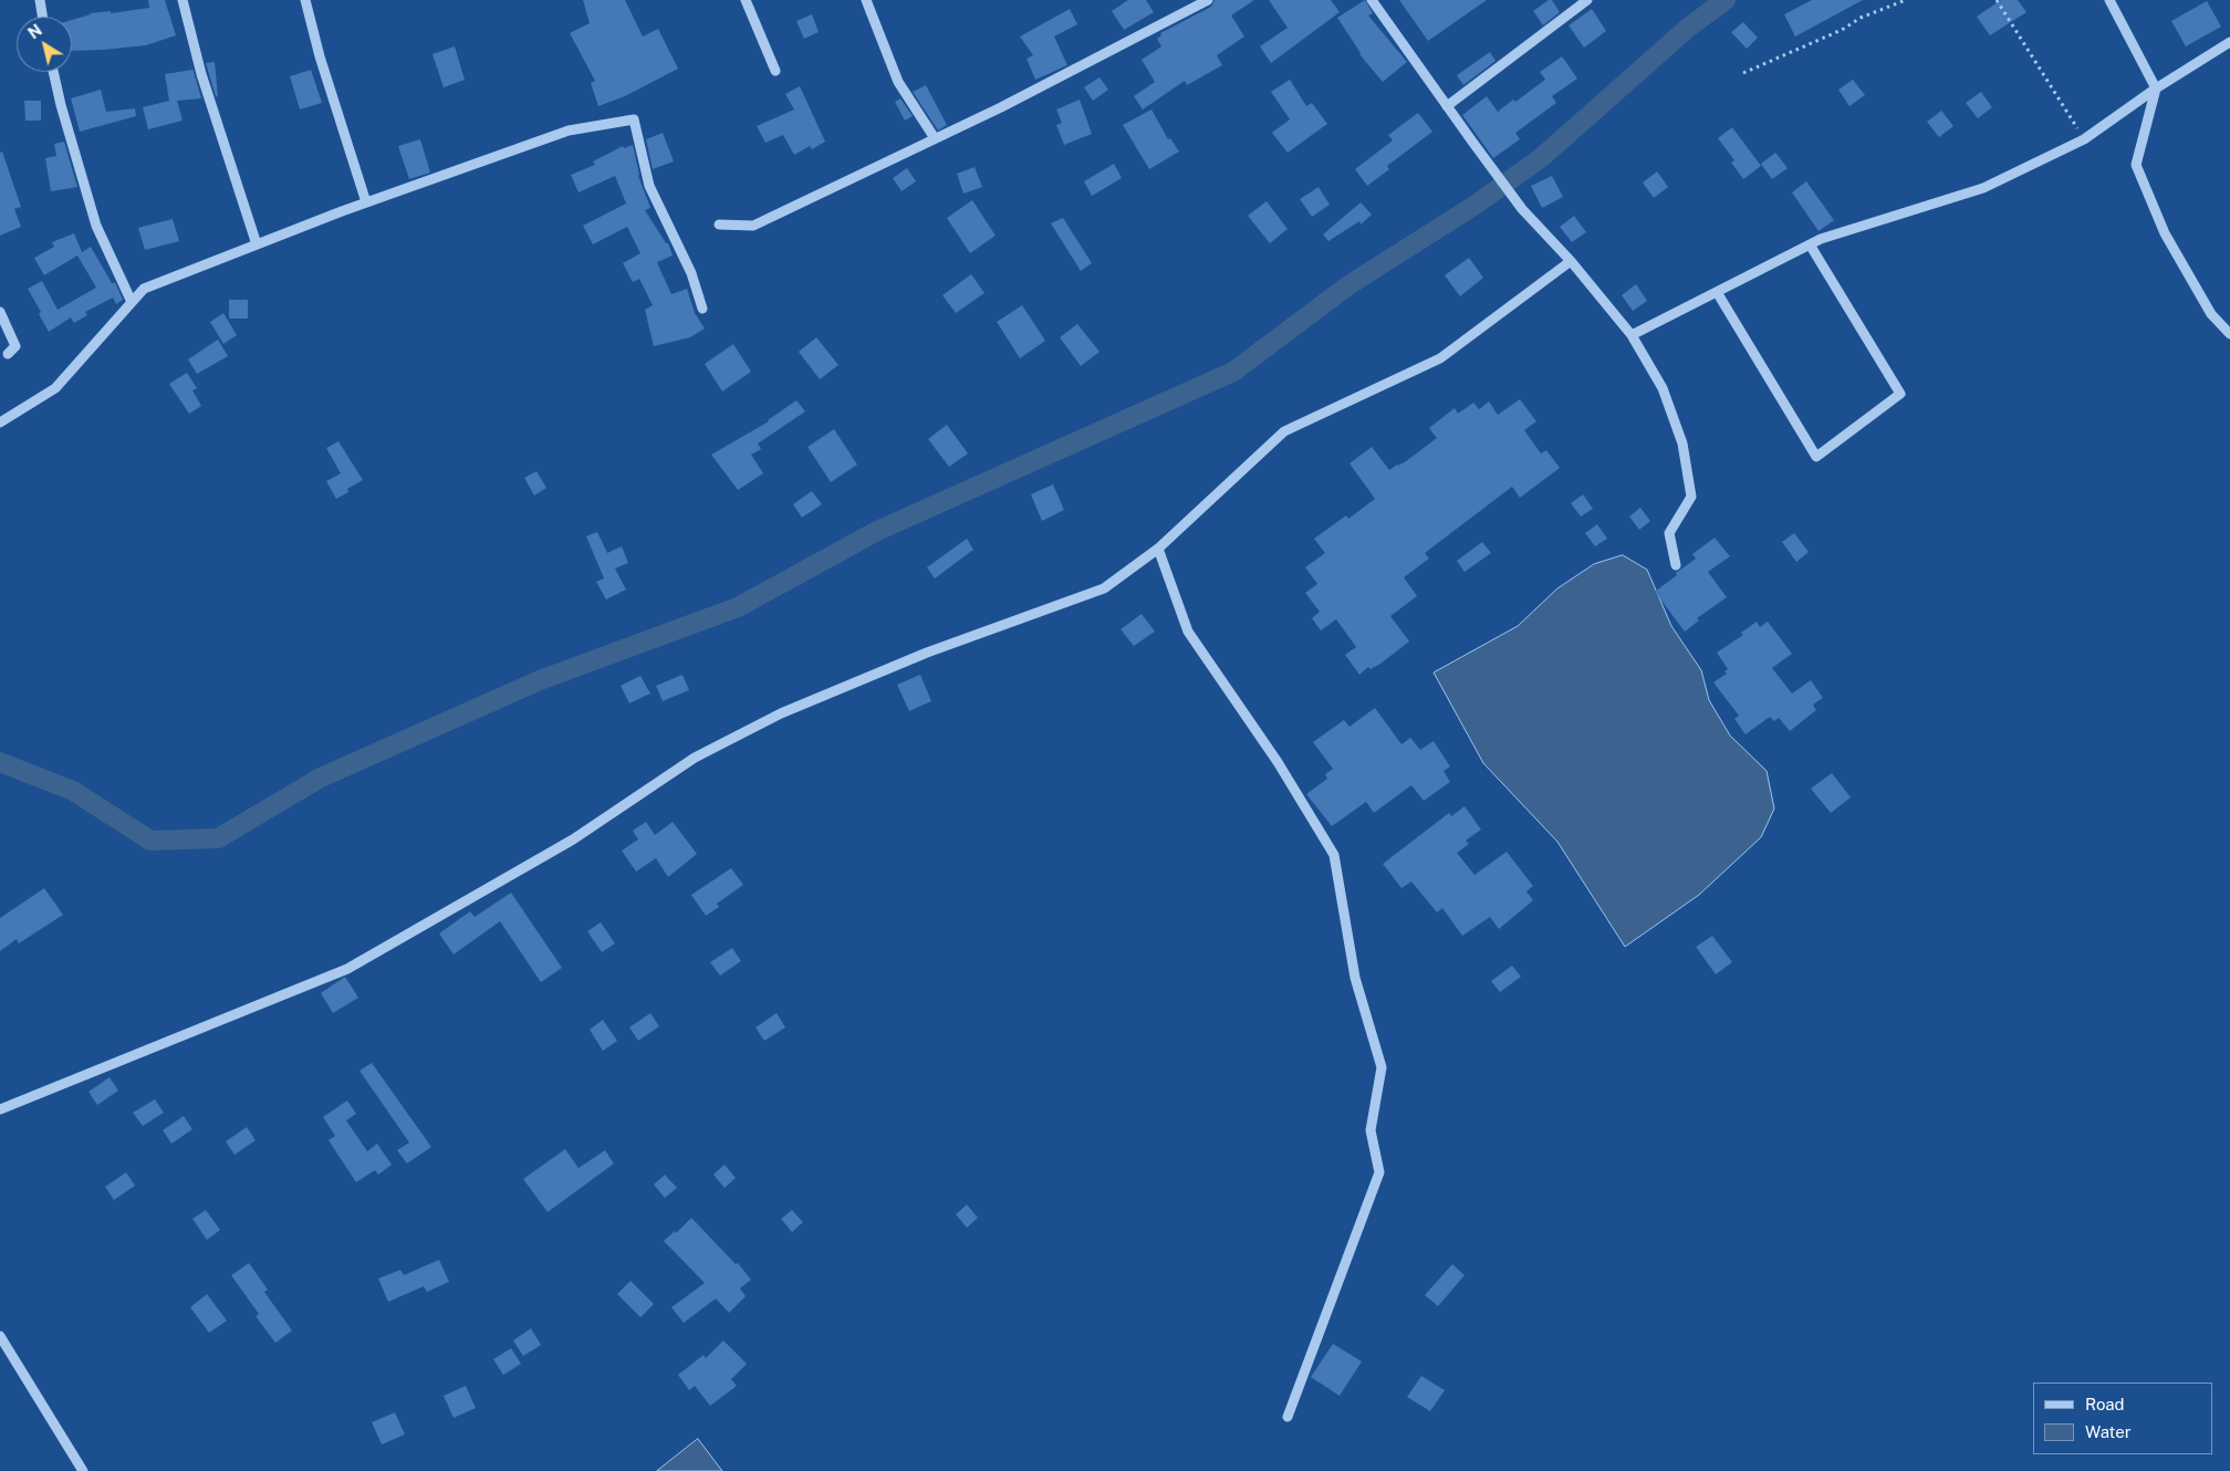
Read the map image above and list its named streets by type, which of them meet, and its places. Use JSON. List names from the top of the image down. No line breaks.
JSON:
{"legend":["Road","Water"],"north":"top left"}
